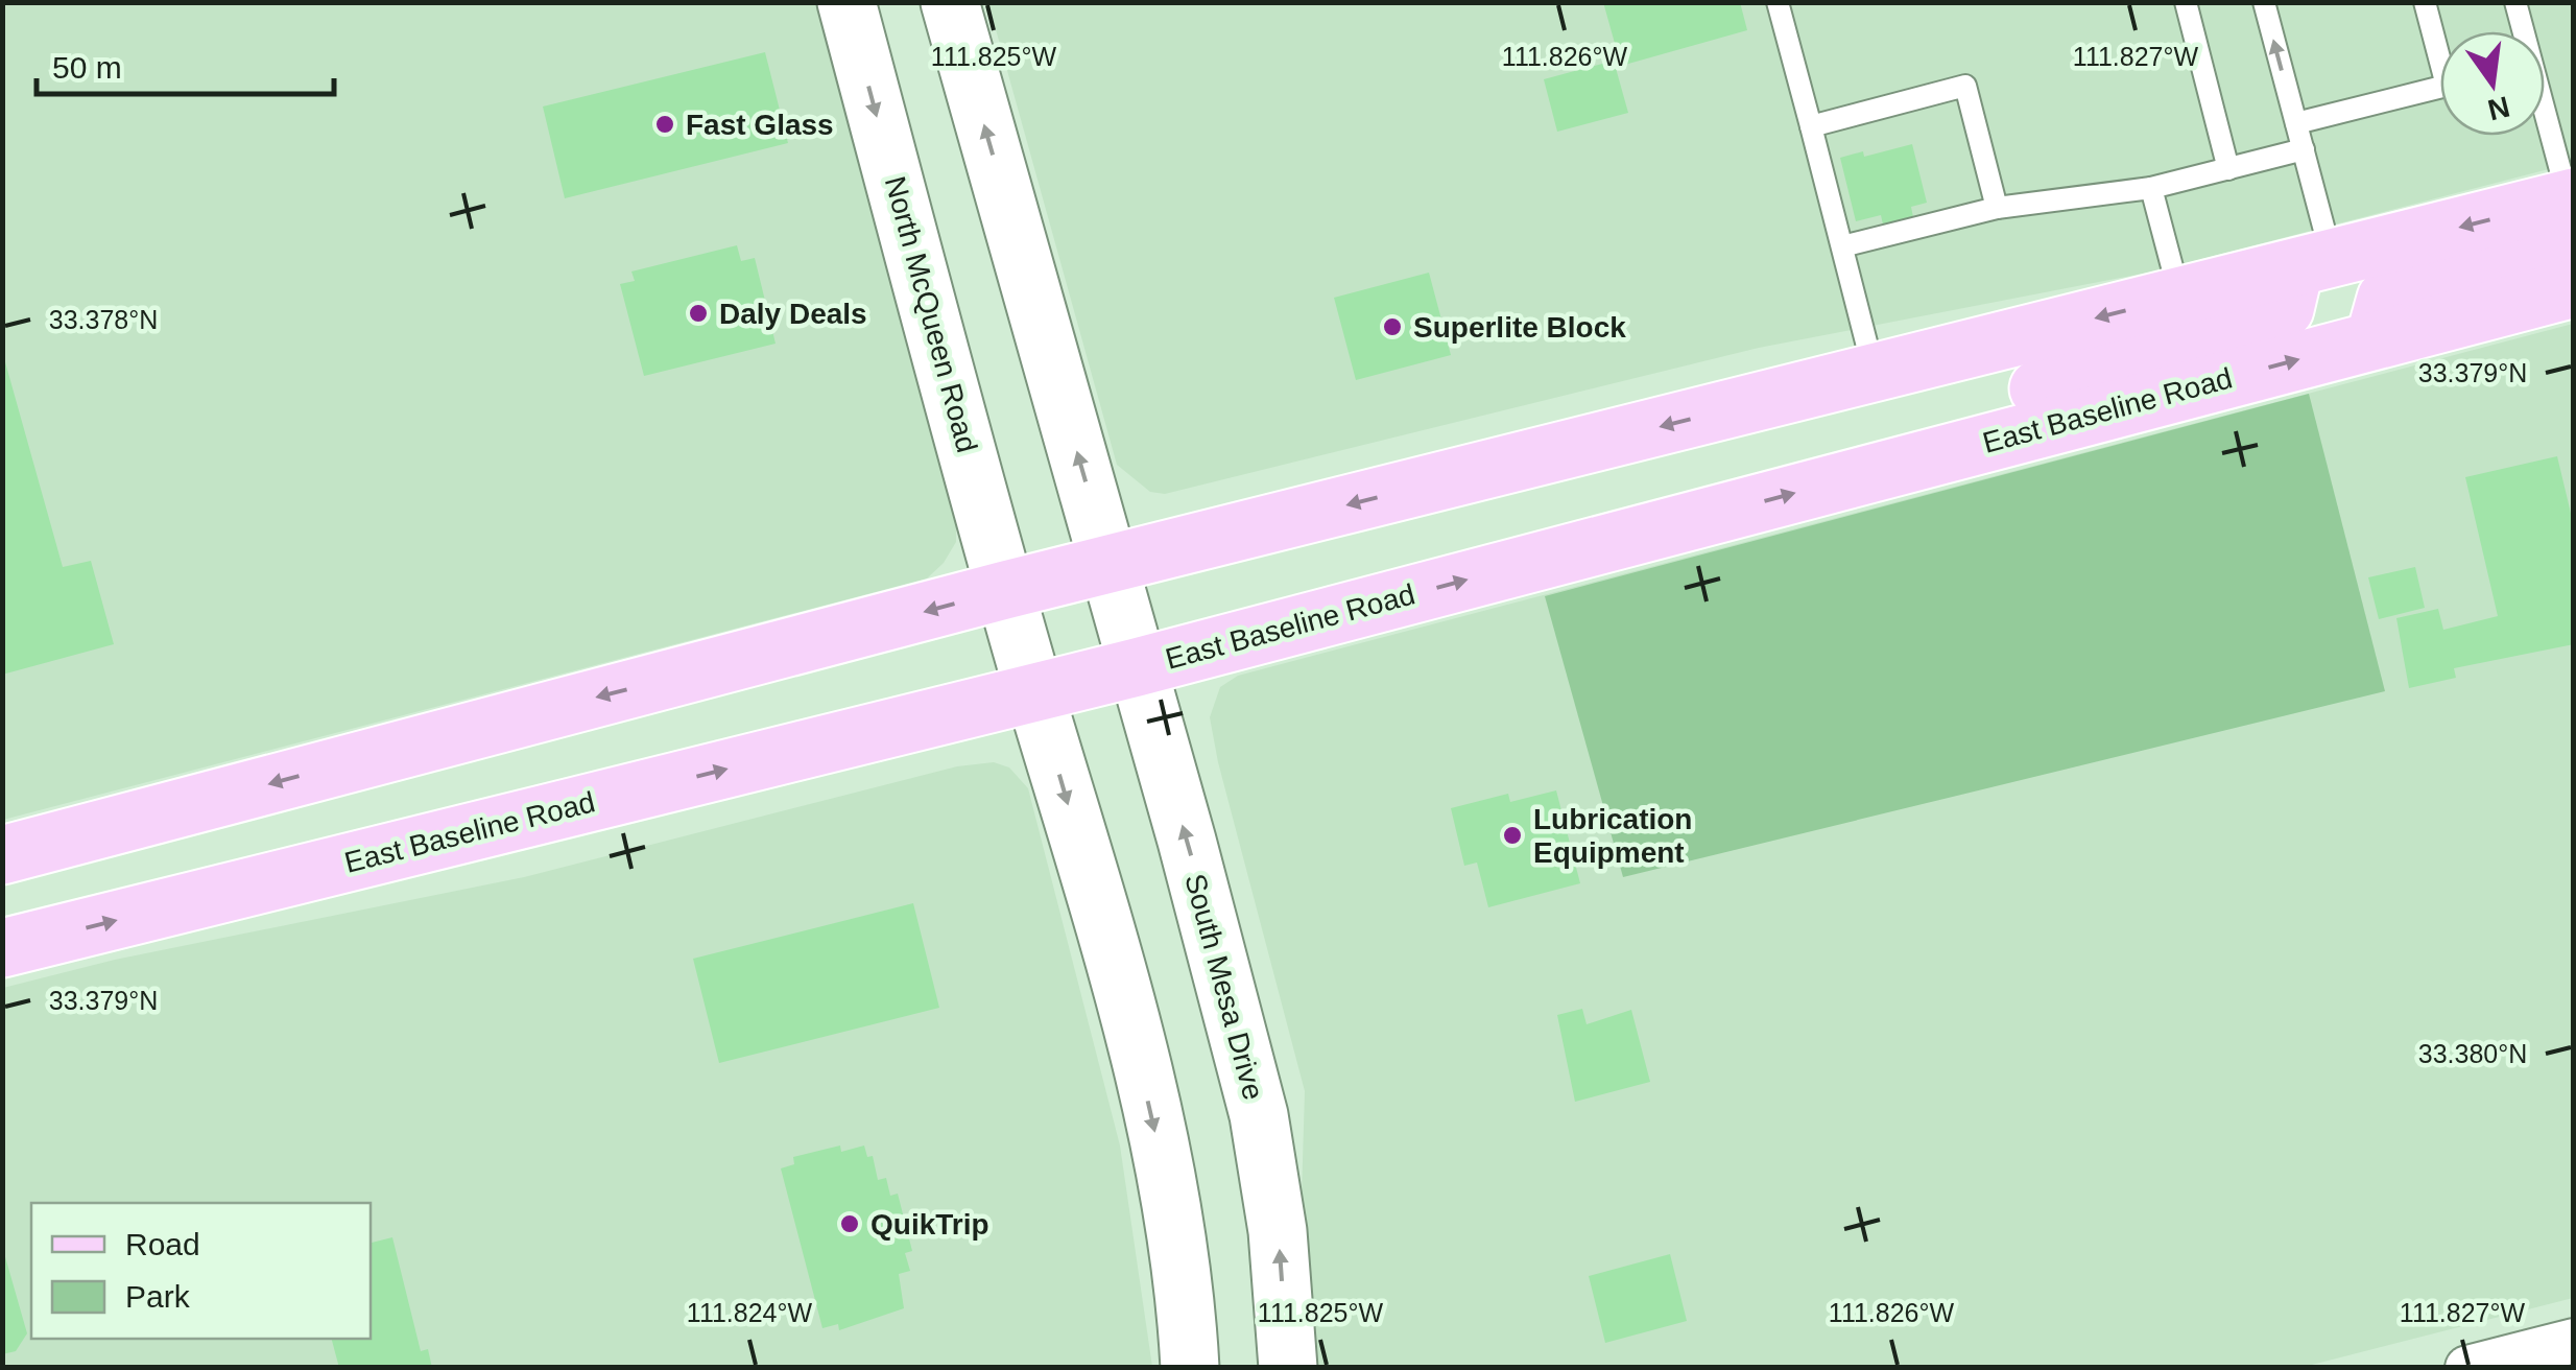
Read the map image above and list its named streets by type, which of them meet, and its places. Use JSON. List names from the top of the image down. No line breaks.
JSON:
{"streets":{"main road":["North McQueen Road","East Baseline Road","South Mesa Drive"]},"crossings":[["East Baseline Road","South Mesa Drive"]],"places":["Fast Glass","Daly Deals","Superlite Block","Lubrication Equipment","QuikTrip"],"legend":["Road","Park"],"scale_bar":"50 m","north":"bottom","coordinates":["111.825°W","111.826°W","111.827°W","33.378°N","33.379°N","33.380°N","111.824°W"]}
